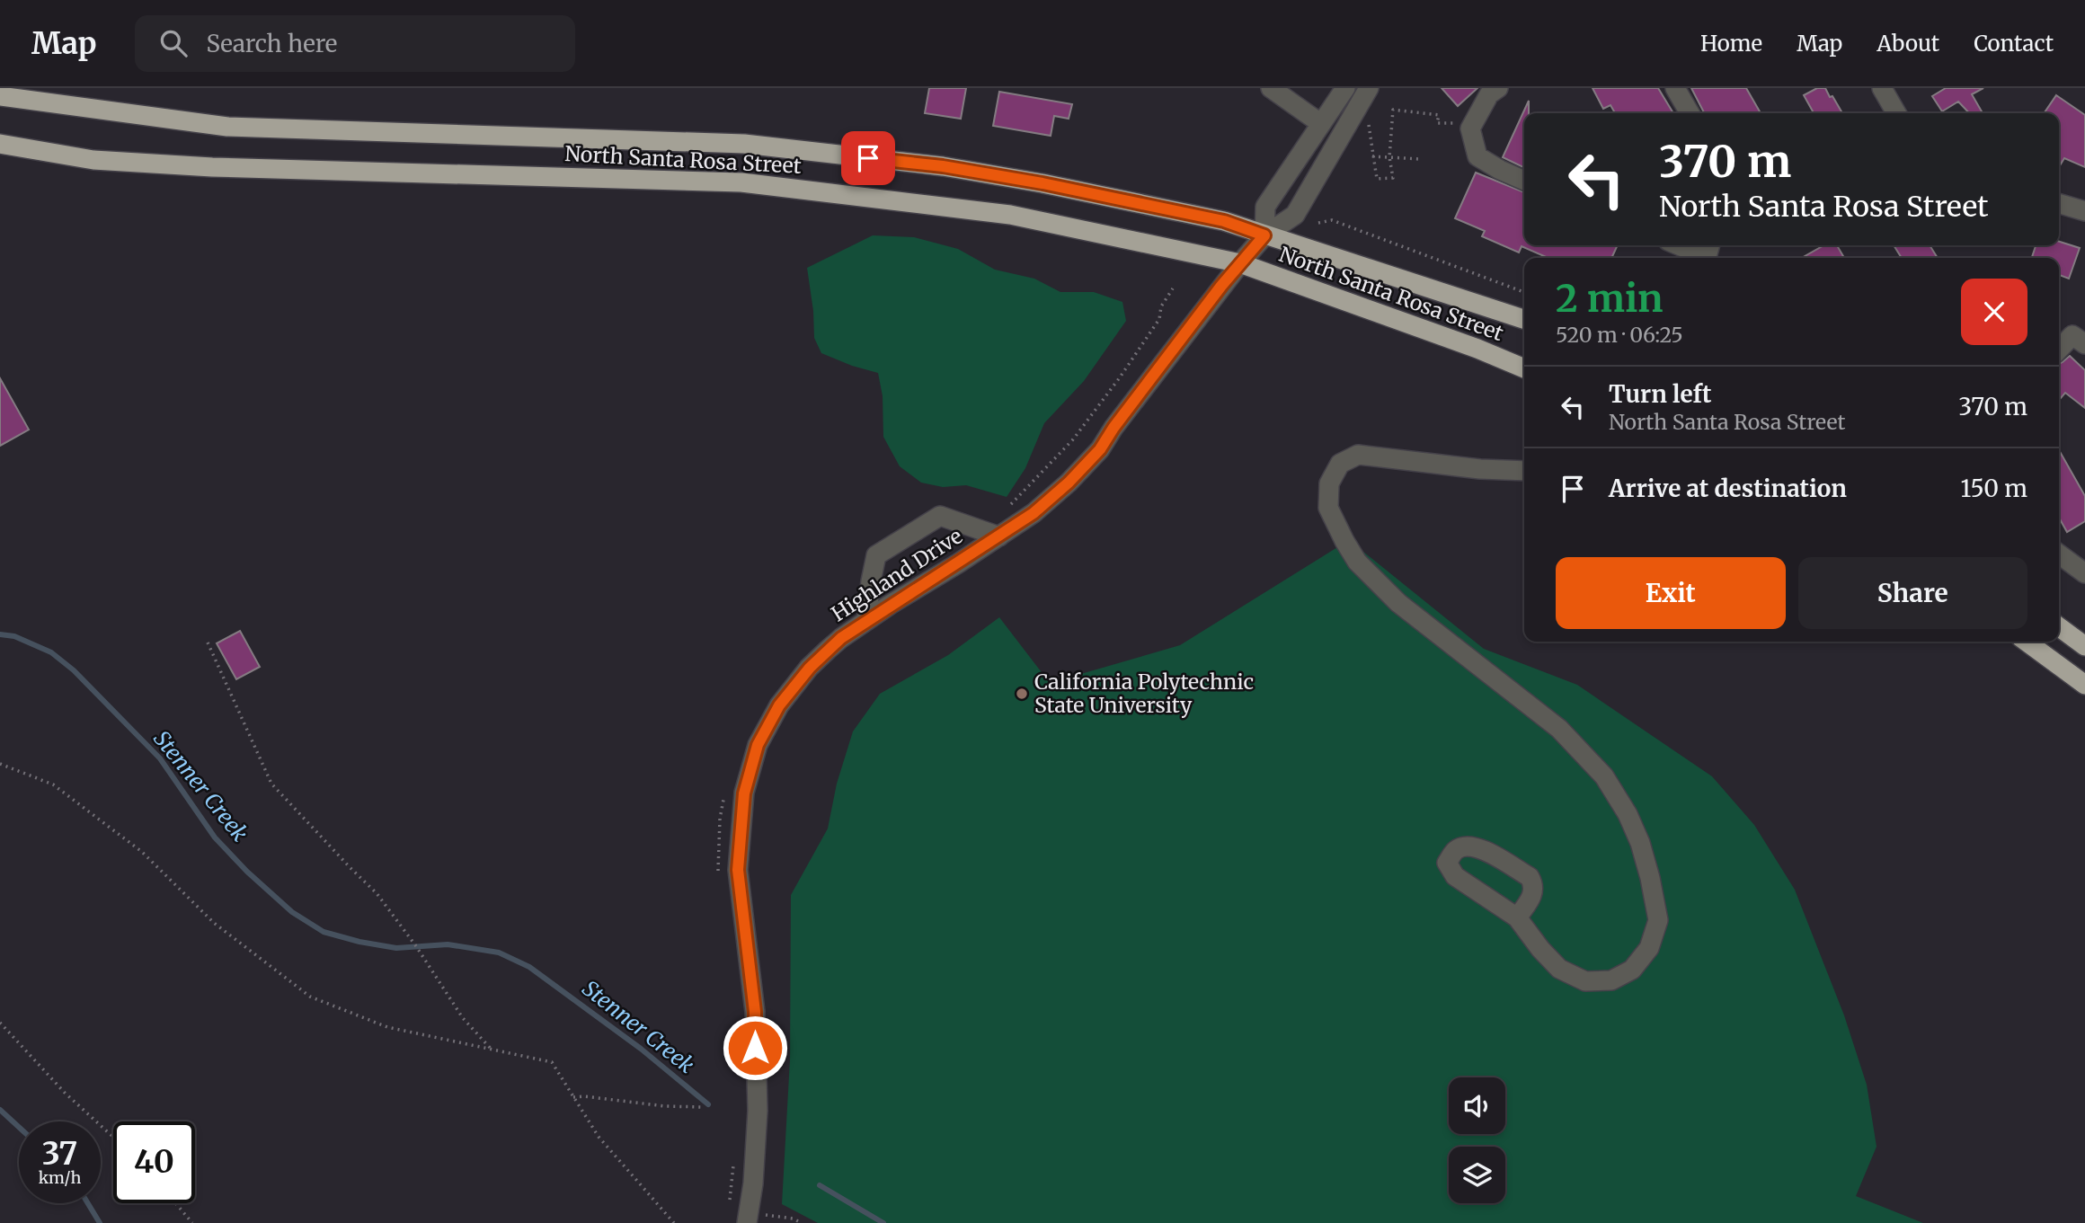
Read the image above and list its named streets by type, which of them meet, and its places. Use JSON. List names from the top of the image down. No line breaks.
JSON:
{"streets":{"highway":["North Santa Rosa Street"],"street":["Highland Drive"]},"crossings":[["North Santa Rosa Street","Highland Drive"]],"water":["Stenner Creek"],"places":["California Polytechnic State University"],"page":{"header":"Map","search":"Search here","nav":["Home","Map","About","Contact"],"turn":["370 m","North Santa Rosa Street"],"heading":["2 min","520 m · 06:25"],"list":[{"name":"Turn left","note":"North Santa Rosa Street","value":"370 m"},{"name":"Arrive at destination","value":"150 m"}],"buttons":["Exit","Share"],"speed":"37 km/h","limit":"40"}}
